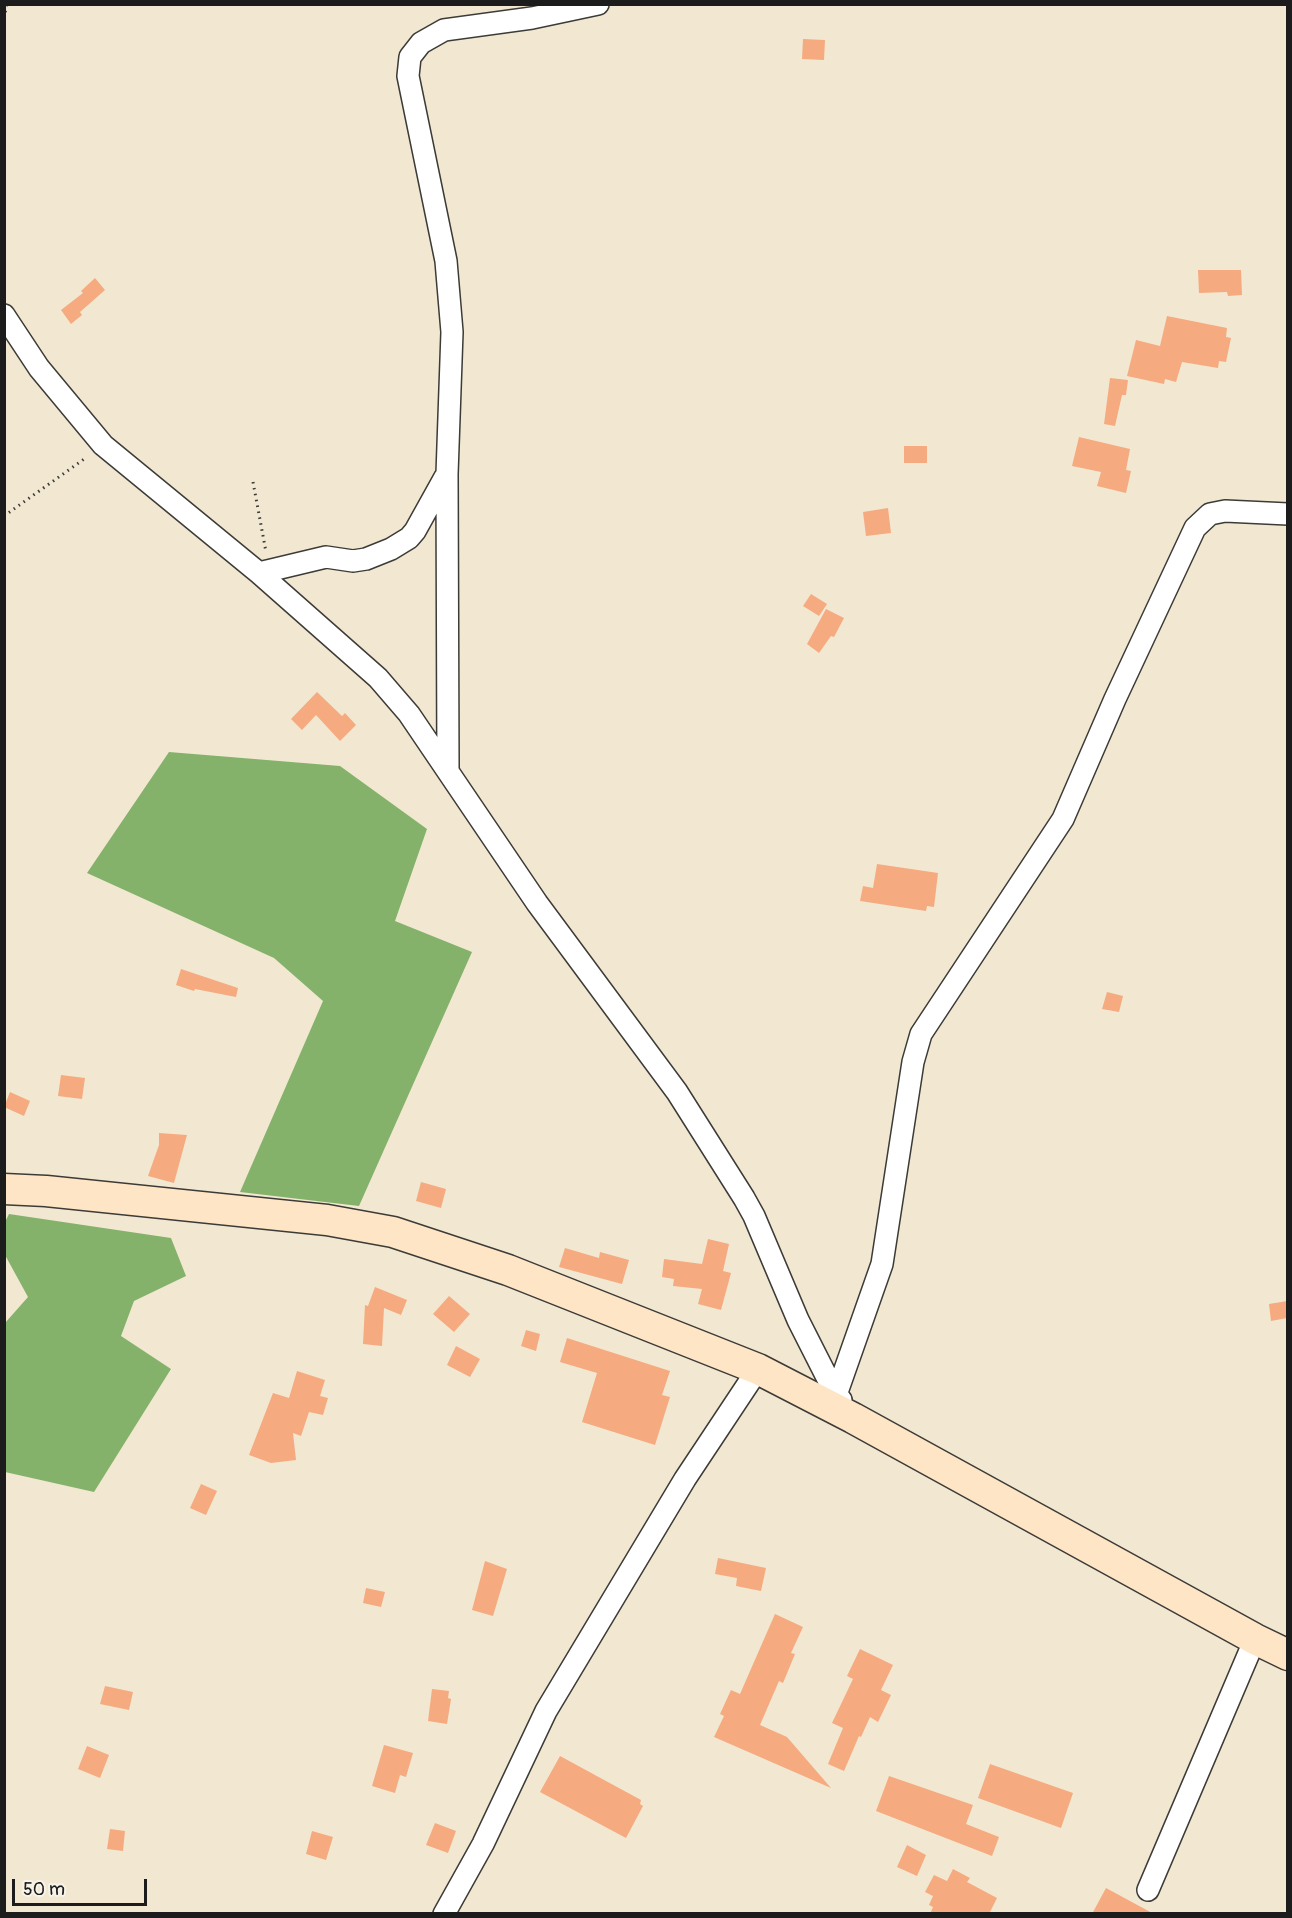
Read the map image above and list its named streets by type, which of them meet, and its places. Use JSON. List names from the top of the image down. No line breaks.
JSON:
{"scale_bar":"50 m"}
